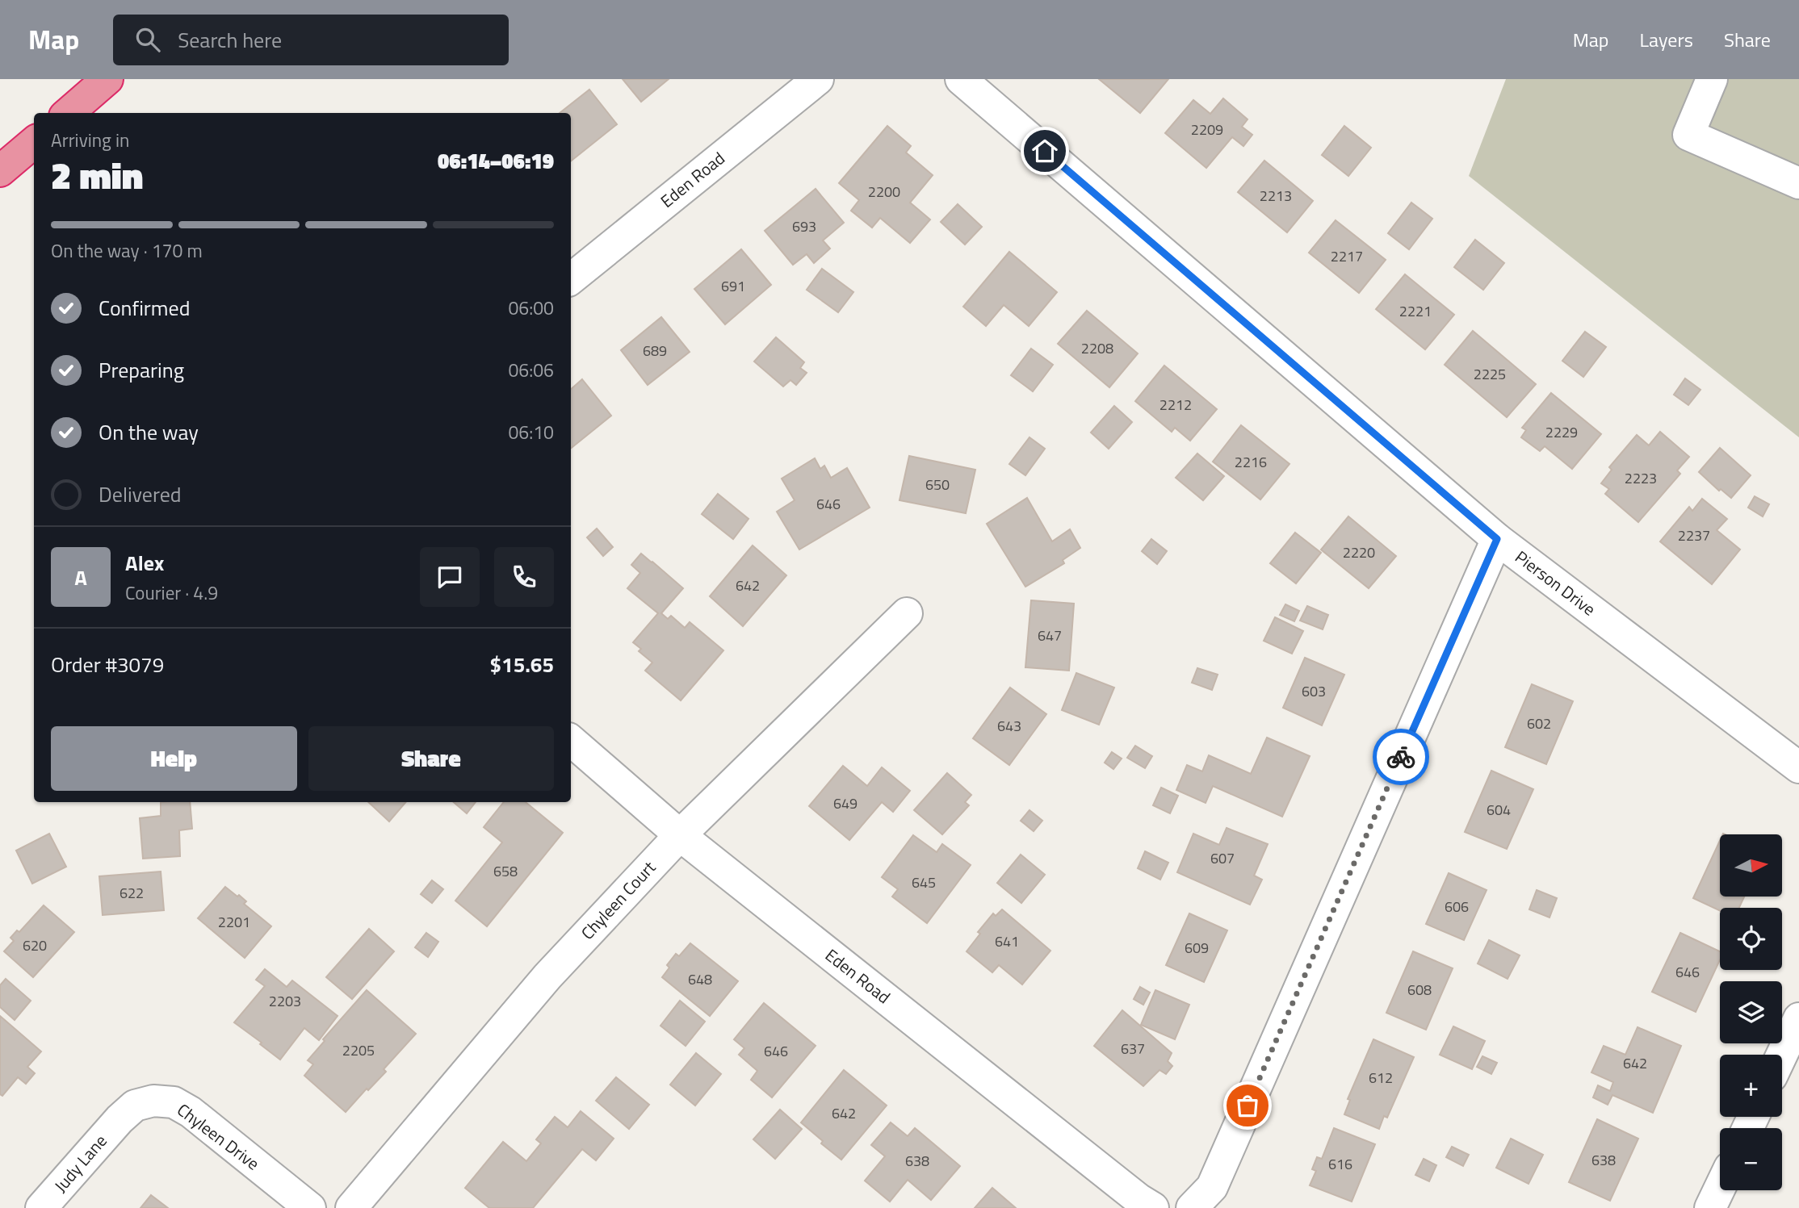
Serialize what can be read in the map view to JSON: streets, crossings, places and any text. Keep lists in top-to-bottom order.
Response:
{
  "streets": {
    "street": [
      "Eden Road",
      "Pierson Drive",
      "Chyleen Court",
      "Chyleen Drive",
      "Judy Lane"
    ]
  },
  "crossings": [
    ["Eden Road", "Chyleen Court"],
    ["Chyleen Drive", "Judy Lane"]
  ],
  "house_numbers": [
    "2209",
    "2200",
    "2213",
    "693",
    "2217",
    "691",
    "2221",
    "2208",
    "689",
    "2225",
    "2212",
    "2229",
    "2216",
    "2223",
    "650",
    "646",
    "2237",
    "2220",
    "642",
    "647",
    "603",
    "602",
    "643",
    "649",
    "604",
    "607",
    "658",
    "645",
    "622",
    "606",
    "2201",
    "641",
    "620",
    "609",
    "646",
    "648",
    "608",
    "2203",
    "637",
    "2205",
    "646",
    "642",
    "612",
    "642",
    "638",
    "638",
    "616"
  ],
  "north": "right",
  "page": {
    "header": "Map",
    "search": "Search here",
    "nav": ["Map", "Layers", "Share"],
    "heading": ["2 min", "Arriving in", "06:14–06:19"],
    "panel": [
      "Alex",
      "Courier · 4.9",
      "Order #3079",
      "$15.65"
    ],
    "bar": "On the way · 170 m",
    "list": [
      ["Confirmed", "06:00"],
      ["Preparing", "06:06"],
      ["On the way", "06:10"],
      "Delivered"
    ],
    "round": "A",
    "buttons": ["Help", "Share"],
    "map_buttons": ["+", "−"]
  }
}
